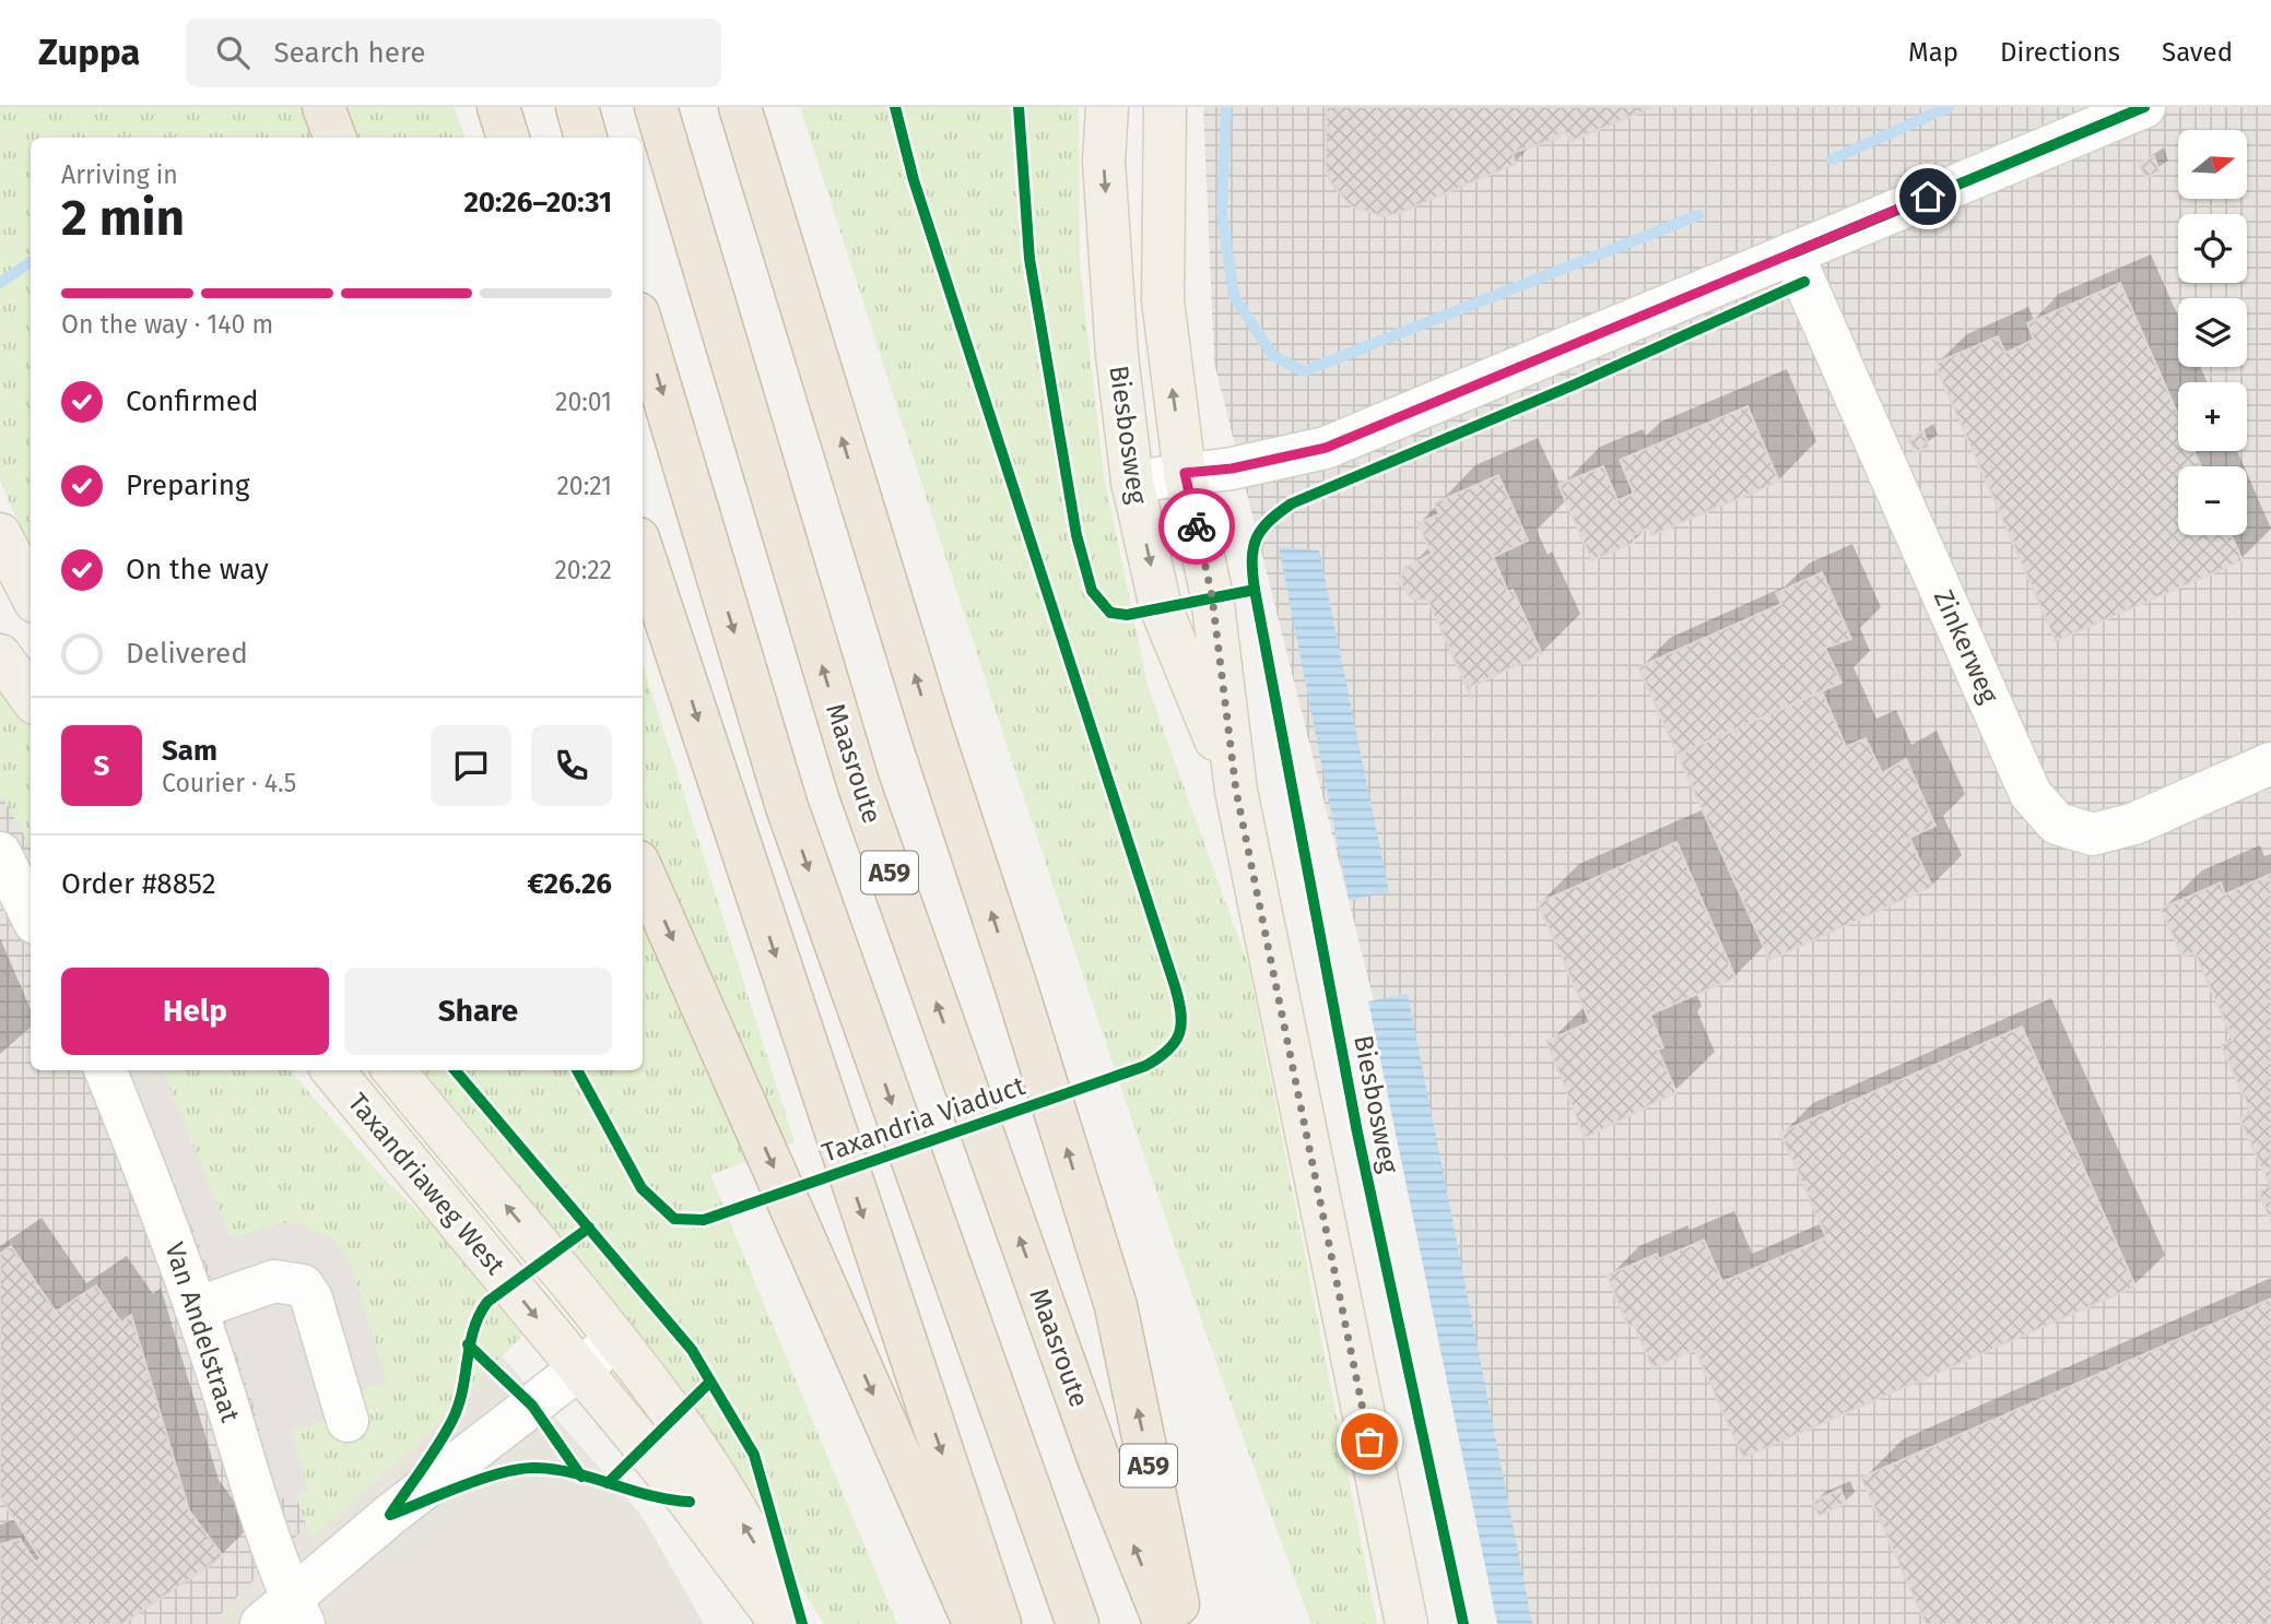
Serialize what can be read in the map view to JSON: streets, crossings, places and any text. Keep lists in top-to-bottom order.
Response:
{
  "streets": {
    "highway": ["Maasroute", "A59"],
    "main road": ["Biesbosweg", "Taxandriaweg West"],
    "street": ["Zinkerweg", "Van Andelstraat"],
    "cycle path": ["Taxandria Viaduct"]
  },
  "north": "right",
  "page": {
    "header": "Zuppa",
    "search": "Search here",
    "nav": ["Map", "Directions", "Saved"],
    "map_buttons": ["+", "−"],
    "heading": ["2 min", "Arriving in", "20:26–20:31"],
    "panel": [
      "Sam",
      "Courier · 4.5",
      "Order #8852",
      "€26.26"
    ],
    "bar": "On the way · 140 m",
    "list": [
      ["Confirmed", "20:01"],
      ["Preparing", "20:21"],
      ["On the way", "20:22"],
      "Delivered"
    ],
    "round": "S",
    "buttons": ["Help", "Share"]
  }
}
